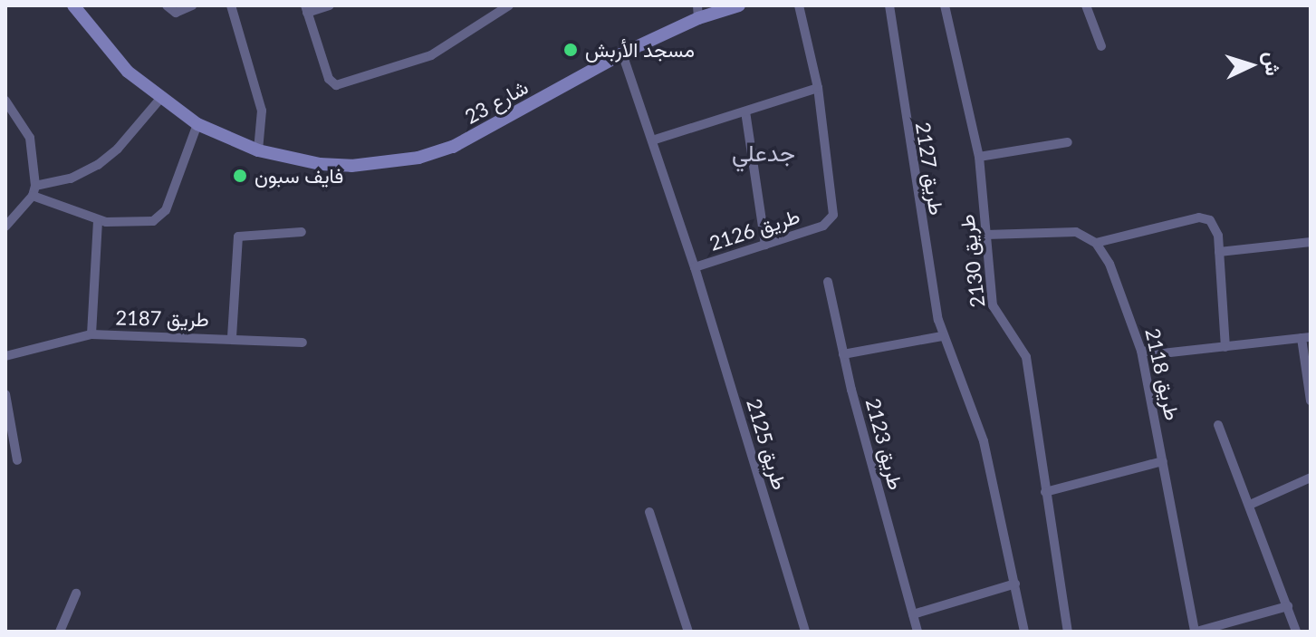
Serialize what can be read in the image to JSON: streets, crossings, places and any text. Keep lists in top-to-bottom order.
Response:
{
  "streets": {
    "street": [
      "شارع 23",
      "طريق 2127",
      "طريق 2126",
      "طريق 2130",
      "طريق 2187",
      "طريق 2118",
      "طريق 2125",
      "طريق 2123"
    ]
  },
  "crossings": [
    ["شارع 23", "طريق 2126"],
    ["طريق 2126", "طريق 2125"]
  ],
  "districts": ["جدعلي"],
  "places": ["مسجد الأربش", "فايف سبون"],
  "north": "right"
}
